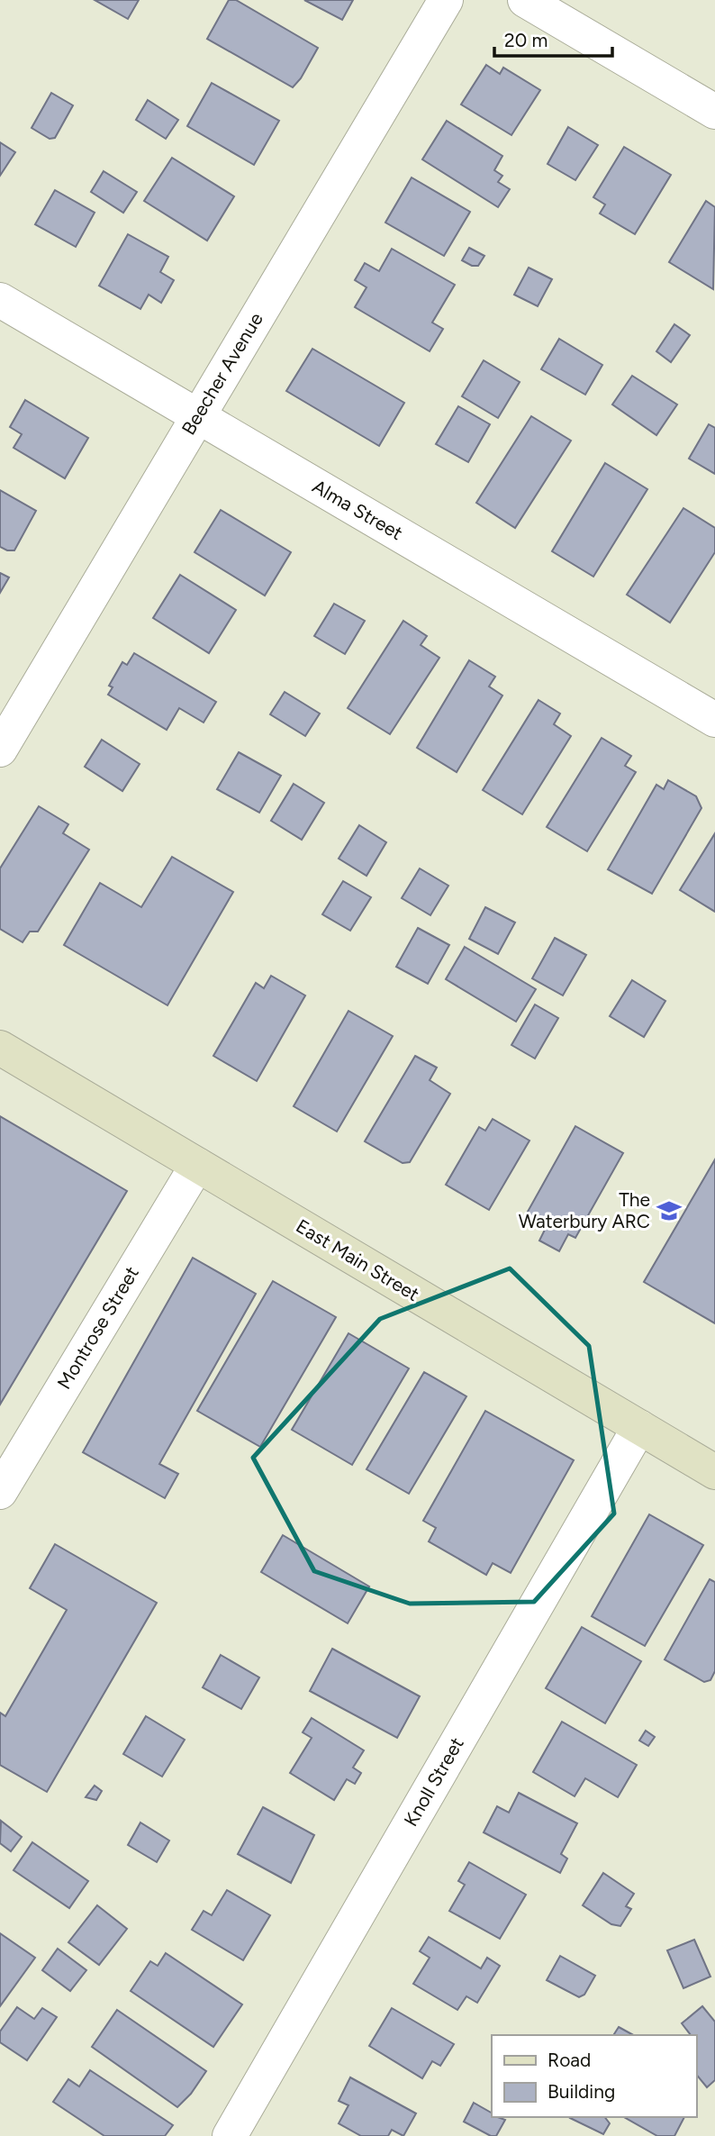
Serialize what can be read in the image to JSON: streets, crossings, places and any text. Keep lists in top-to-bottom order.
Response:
{
  "streets": {
    "main road": ["East Main Street"],
    "street": [
      "Beecher Avenue",
      "Alma Street",
      "Montrose Street",
      "Knoll Street"
    ]
  },
  "crossings": [
    ["Beecher Avenue", "Alma Street"],
    ["East Main Street", "Montrose Street"],
    ["East Main Street", "Knoll Street"]
  ],
  "places": {
    "school or university": ["The Waterbury ARC"]
  },
  "legend": ["Road", "Building"],
  "scale_bar": "20 m"
}
